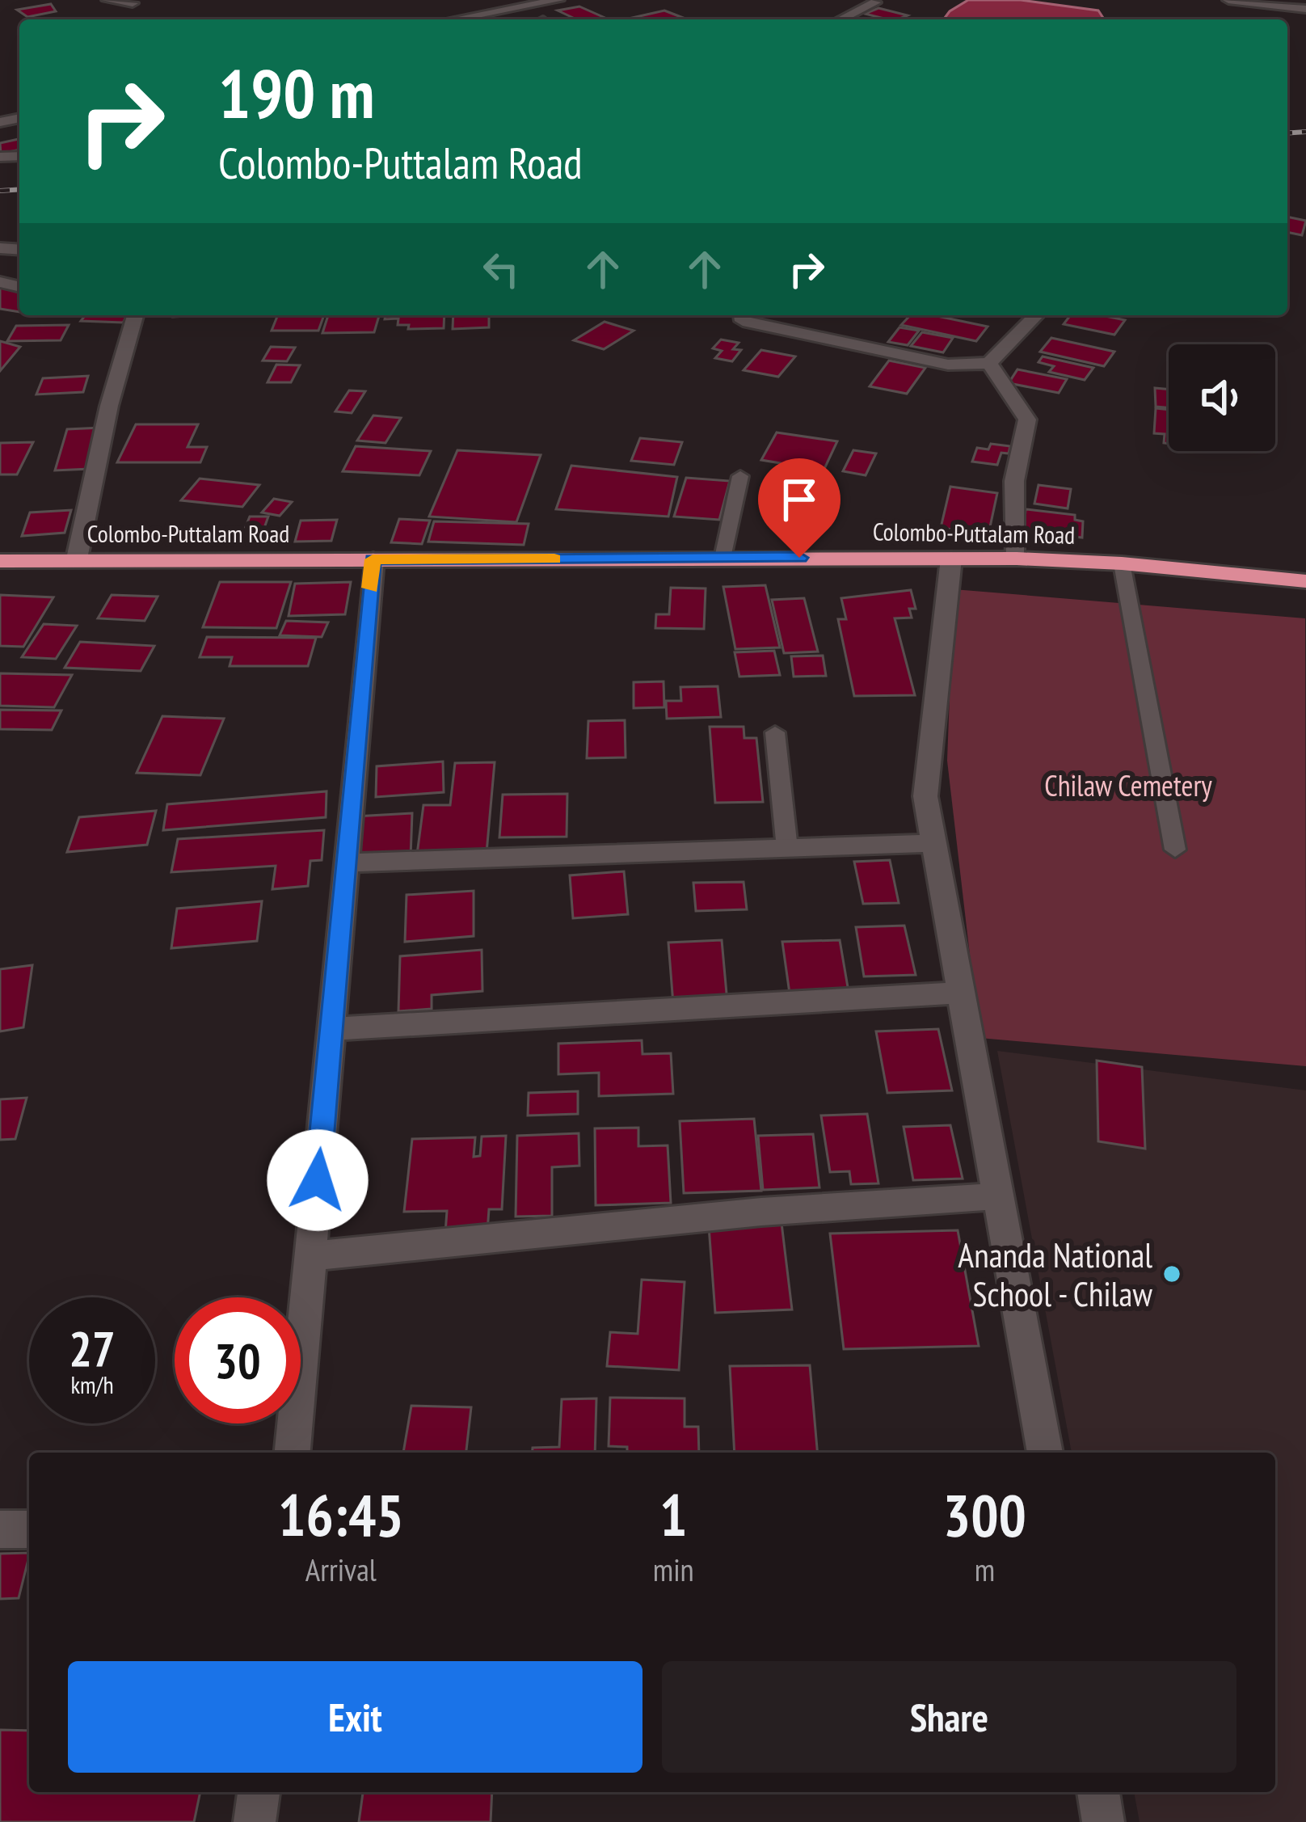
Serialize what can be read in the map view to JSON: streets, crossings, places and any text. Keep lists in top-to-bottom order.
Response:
{
  "streets": {
    "highway": ["Colombo-Puttalam Road"]
  },
  "parks": ["Chilaw Cemetery"],
  "places": ["Ananda National School - Chilaw"],
  "page": {
    "turn": ["190 m", "Colombo-Puttalam Road"],
    "speed": "27 km/h",
    "limit": "30",
    "eta": [
      "16:45",
      "Arrival",
      "1",
      "min",
      "300",
      "m"
    ],
    "buttons": ["Exit", "Share"]
  }
}
